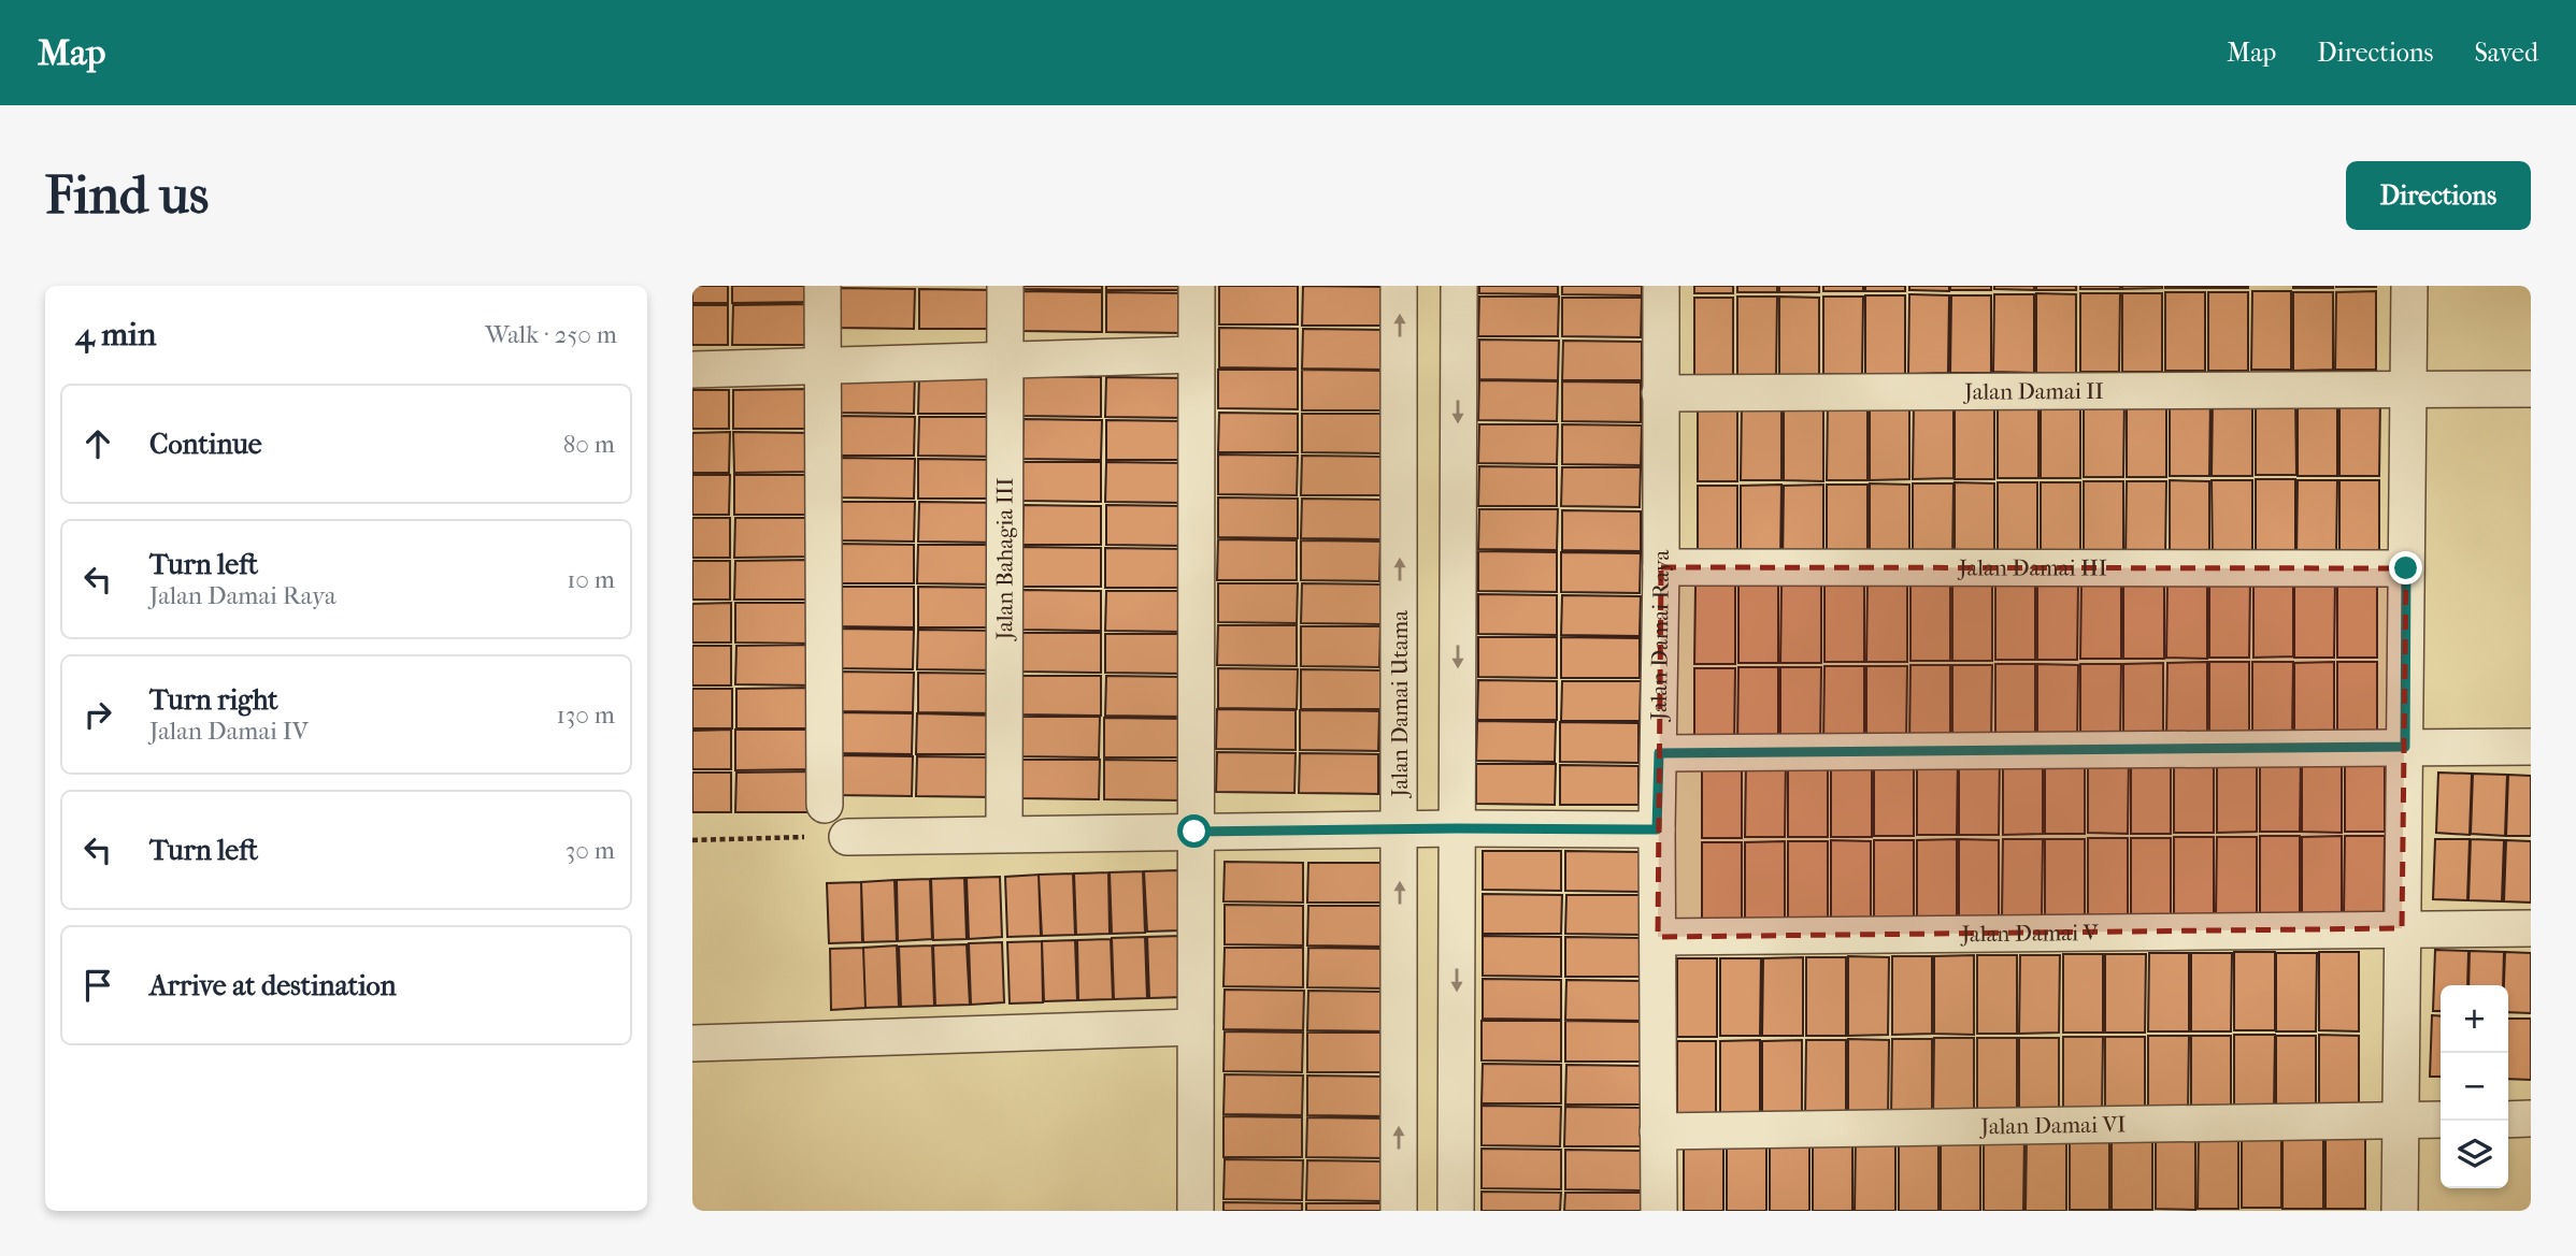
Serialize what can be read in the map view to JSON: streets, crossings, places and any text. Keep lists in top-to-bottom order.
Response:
{
  "streets": {
    "street": [
      "Jalan Damai II",
      "Jalan Bahagia III",
      "Jalan Damai III",
      "Jalan Damai Raya",
      "Jalan Damai Utama",
      "Jalan Damai V",
      "Jalan Damai VI"
    ]
  },
  "crossings": [
    ["Jalan Damai II", "Jalan Damai Raya"],
    ["Jalan Damai III", "Jalan Damai Raya"],
    ["Jalan Damai Raya", "Jalan Damai V"],
    ["Jalan Damai Raya", "Jalan Damai VI"]
  ],
  "page": {
    "header": "Map",
    "nav": ["Map", "Directions", "Saved"],
    "buttons": "Directions",
    "title": "Find us",
    "heading": ["4 min", "Walk · 250 m"],
    "list": [
      ["Continue", "80 m"],
      ["Turn left", "Jalan Damai Raya", "10 m"],
      ["Turn right", "Jalan Damai IV", "130 m"],
      ["Turn left", "30 m"],
      "Arrive at destination"
    ],
    "map_buttons": ["+", "−"]
  }
}
